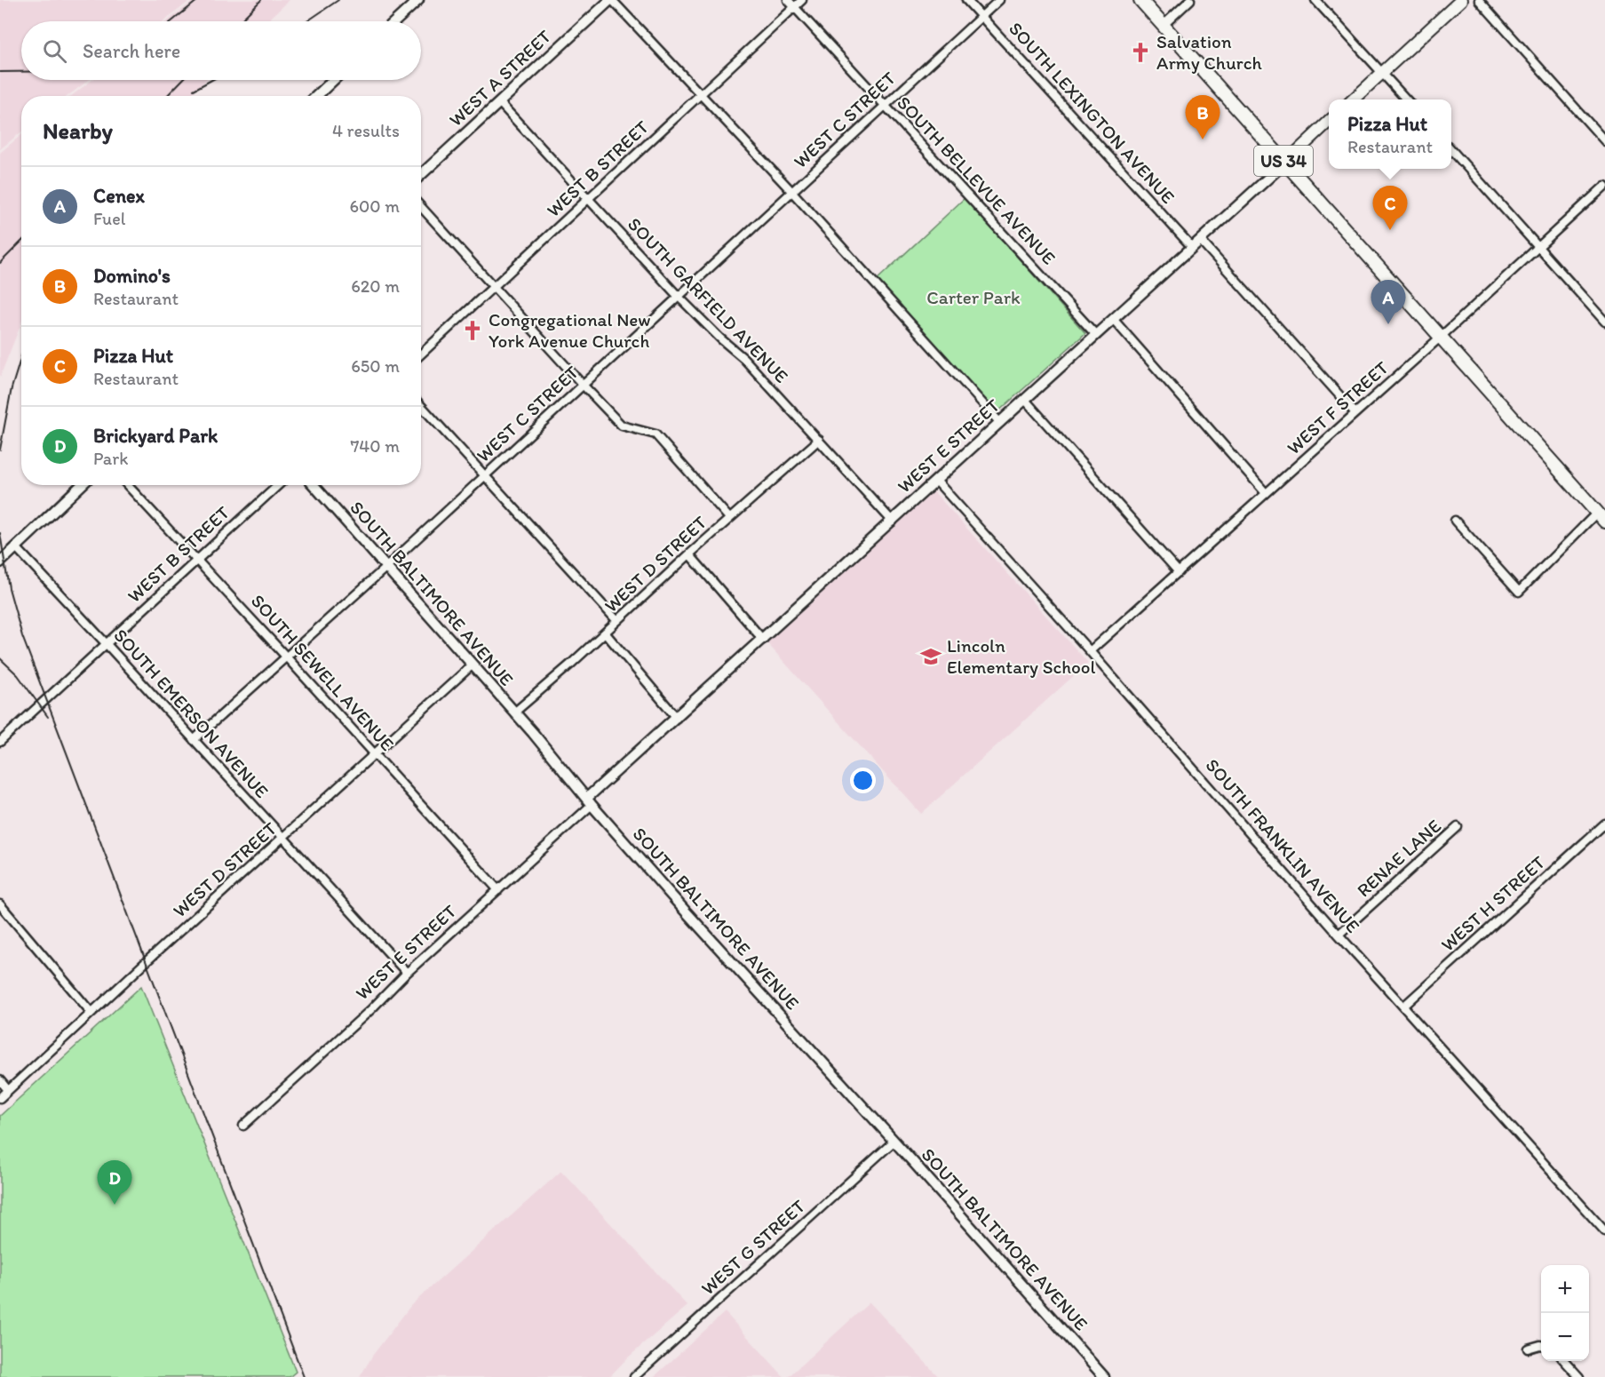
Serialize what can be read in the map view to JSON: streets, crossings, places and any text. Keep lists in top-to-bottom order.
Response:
{
  "streets": {
    "highway": ["US 34"],
    "main road": ["WEST E STREET"],
    "street": [
      "WEST A STREET",
      "SOUTH LEXINGTON AVENUE",
      "WEST C STREET",
      "WEST B STREET",
      "SOUTH BELLEVUE AVENUE",
      "SOUTH GARFIELD AVENUE",
      "WEST F STREET",
      "WEST D STREET",
      "SOUTH BALTIMORE AVENUE",
      "SOUTH SEWELL AVENUE",
      "SOUTH EMERSON AVENUE",
      "SOUTH FRANKLIN AVENUE",
      "RENAE LANE",
      "WEST H STREET",
      "WEST G STREET"
    ]
  },
  "crossings": [
    ["WEST A STREET", "SOUTH GARFIELD AVENUE"],
    ["SOUTH LEXINGTON AVENUE", "WEST C STREET"],
    ["SOUTH LEXINGTON AVENUE", "WEST F STREET"],
    ["SOUTH LEXINGTON AVENUE", "WEST E STREET"],
    ["WEST C STREET", "SOUTH BELLEVUE AVENUE"],
    ["WEST C STREET", "SOUTH GARFIELD AVENUE"],
    ["WEST C STREET", "SOUTH BALTIMORE AVENUE"],
    ["WEST C STREET", "SOUTH SEWELL AVENUE"],
    ["WEST C STREET", "SOUTH EMERSON AVENUE"],
    ["US 34", "WEST F STREET"],
    ["US 34", "WEST E STREET"],
    ["WEST B STREET", "SOUTH BELLEVUE AVENUE"],
    ["WEST B STREET", "SOUTH GARFIELD AVENUE"],
    ["WEST B STREET", "SOUTH SEWELL AVENUE"],
    ["WEST B STREET", "SOUTH EMERSON AVENUE"],
    ["SOUTH BELLEVUE AVENUE", "WEST E STREET"],
    ["SOUTH GARFIELD AVENUE", "WEST E STREET"],
    ["SOUTH GARFIELD AVENUE", "WEST D STREET"],
    ["WEST F STREET", "SOUTH FRANKLIN AVENUE"],
    ["WEST E STREET", "SOUTH BALTIMORE AVENUE"],
    ["WEST E STREET", "SOUTH SEWELL AVENUE"],
    ["WEST E STREET", "SOUTH EMERSON AVENUE"],
    ["WEST E STREET", "SOUTH FRANKLIN AVENUE"],
    ["WEST D STREET", "SOUTH BALTIMORE AVENUE"],
    ["WEST D STREET", "SOUTH SEWELL AVENUE"],
    ["WEST D STREET", "SOUTH EMERSON AVENUE"],
    ["SOUTH BALTIMORE AVENUE", "WEST G STREET"],
    ["SOUTH FRANKLIN AVENUE", "RENAE LANE"],
    ["SOUTH FRANKLIN AVENUE", "WEST H STREET"]
  ],
  "parks": ["Carter Park"],
  "places": {
    "church": ["Salvation Army Church", "Congregational New York Avenue Church"],
    "school or university": ["Lincoln Elementary School"]
  },
  "page": {
    "search": "Search here",
    "pins": [
      "B",
      "C",
      "A",
      "D"
    ],
    "heading": ["Nearby", "4 results"],
    "popup": ["Pizza Hut", "Restaurant"],
    "list": [
      {
        "mark": "A",
        "name": "Cenex",
        "note": "Fuel",
        "value": "600 m"
      },
      {
        "mark": "B",
        "name": "Domino's",
        "note": "Restaurant",
        "value": "620 m"
      },
      {
        "mark": "C",
        "name": "Pizza Hut",
        "note": "Restaurant",
        "value": "650 m"
      },
      {
        "mark": "D",
        "name": "Brickyard Park",
        "note": "Park",
        "value": "740 m"
      }
    ],
    "map_buttons": ["+", "−"]
  }
}
